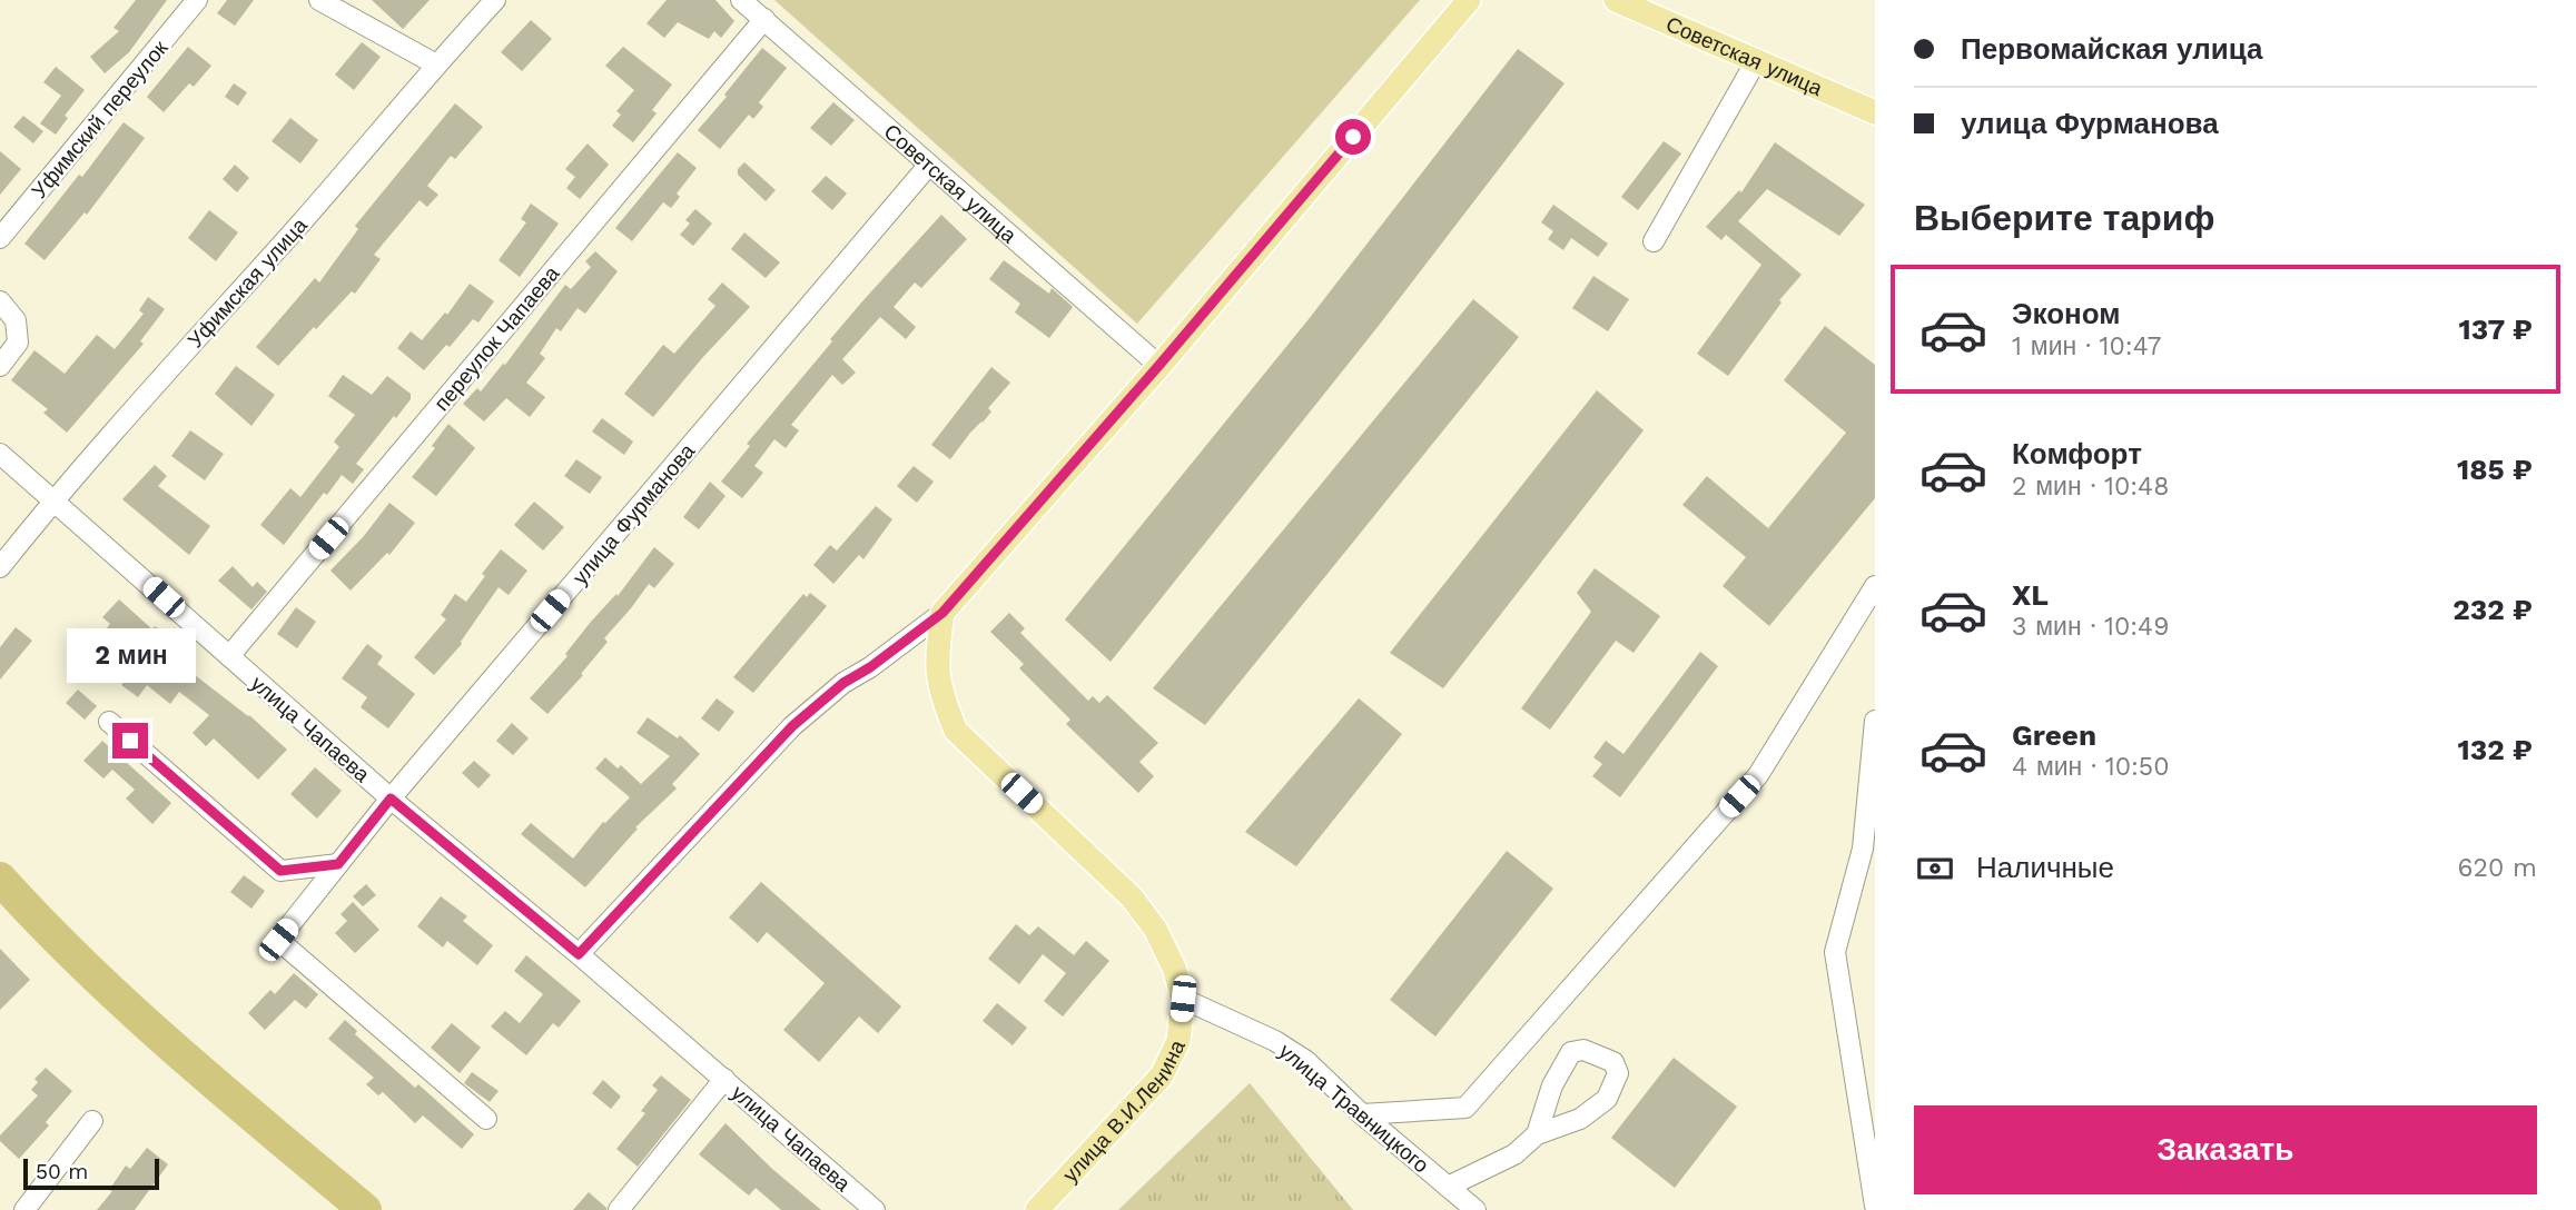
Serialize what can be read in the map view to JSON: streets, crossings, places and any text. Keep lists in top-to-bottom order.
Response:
{
  "streets": {
    "main road": ["Советская улица", "улица В.И.Ленина"],
    "street": [
      "Уфимский переулок",
      "Уфимская улица",
      "переулок Чапаева",
      "улица Фурманова",
      "улица Чапаева",
      "улица Травницкого"
    ]
  },
  "crossings": [
    ["Советская улица", "переулок Чапаева"],
    ["Советская улица", "улица Фурманова"],
    ["Уфимская улица", "улица Чапаева"],
    ["переулок Чапаева", "улица Чапаева"],
    ["улица Фурманова", "улица Чапаева"],
    ["улица Травницкого", "улица В.И.Ленина"]
  ],
  "scale_bar": "50 m",
  "page": {
    "banner": ["Первомайская улица", "улица Фурманова"],
    "heading": "Выберите тариф",
    "list": [
      {
        "name": "Эконом",
        "note": "1 мин · 10:47",
        "value": "137 ₽"
      },
      {
        "name": "Комфорт",
        "note": "2 мин · 10:48",
        "value": "185 ₽"
      },
      {
        "name": "XL",
        "note": "3 мин · 10:49",
        "value": "232 ₽"
      },
      {
        "name": "Green",
        "note": "4 мин · 10:50",
        "value": "132 ₽"
      }
    ],
    "bubble": "2 мин",
    "pay": ["Наличные", "620 m"],
    "buttons": "Заказать",
    "scale": "50 m"
  }
}
